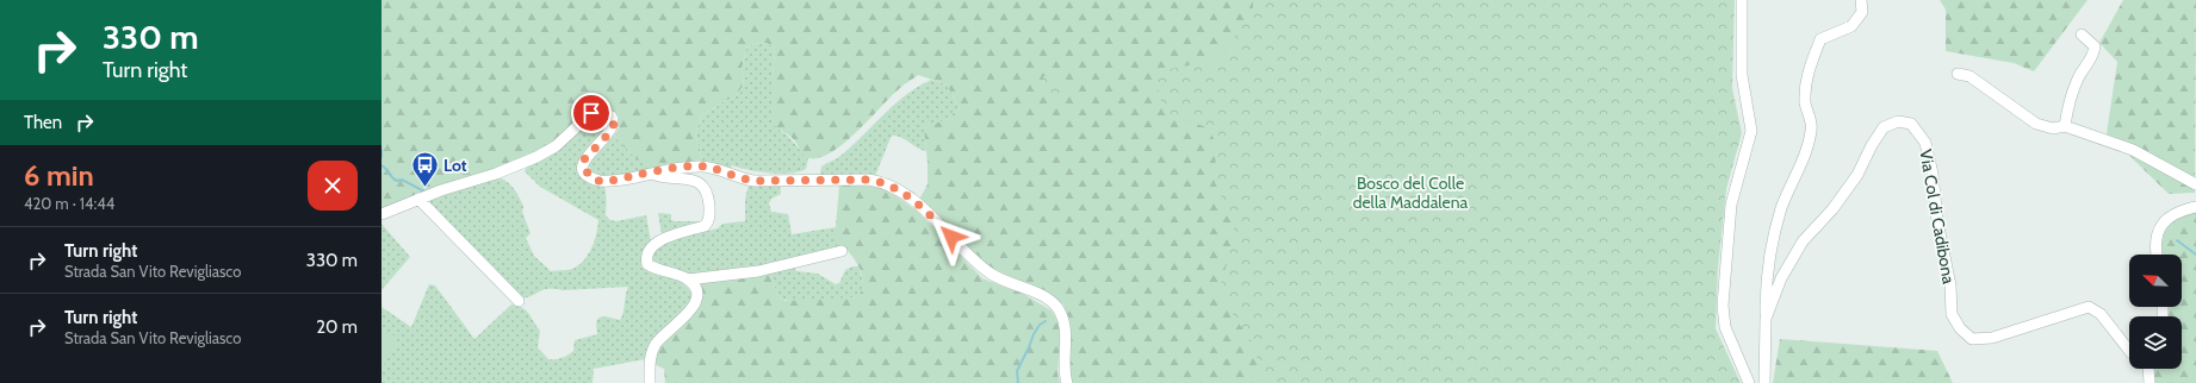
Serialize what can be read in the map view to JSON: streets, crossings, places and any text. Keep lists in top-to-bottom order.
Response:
{
  "streets": {
    "street": ["Via Col di Cadibona"]
  },
  "parks": ["Bosco del Colle della Maddalena"],
  "places": {
    "bus stop": ["Lot"]
  },
  "north": "top left",
  "page": {
    "turn": ["330 m", "Turn right"],
    "then": "Then",
    "heading": ["6 min", "420 m · 14:44"],
    "list": [
      {
        "name": "Turn right",
        "note": "Strada San Vito Revigliasco",
        "value": "330 m"
      },
      {
        "name": "Turn right",
        "note": "Strada San Vito Revigliasco",
        "value": "20 m"
      }
    ]
  }
}
